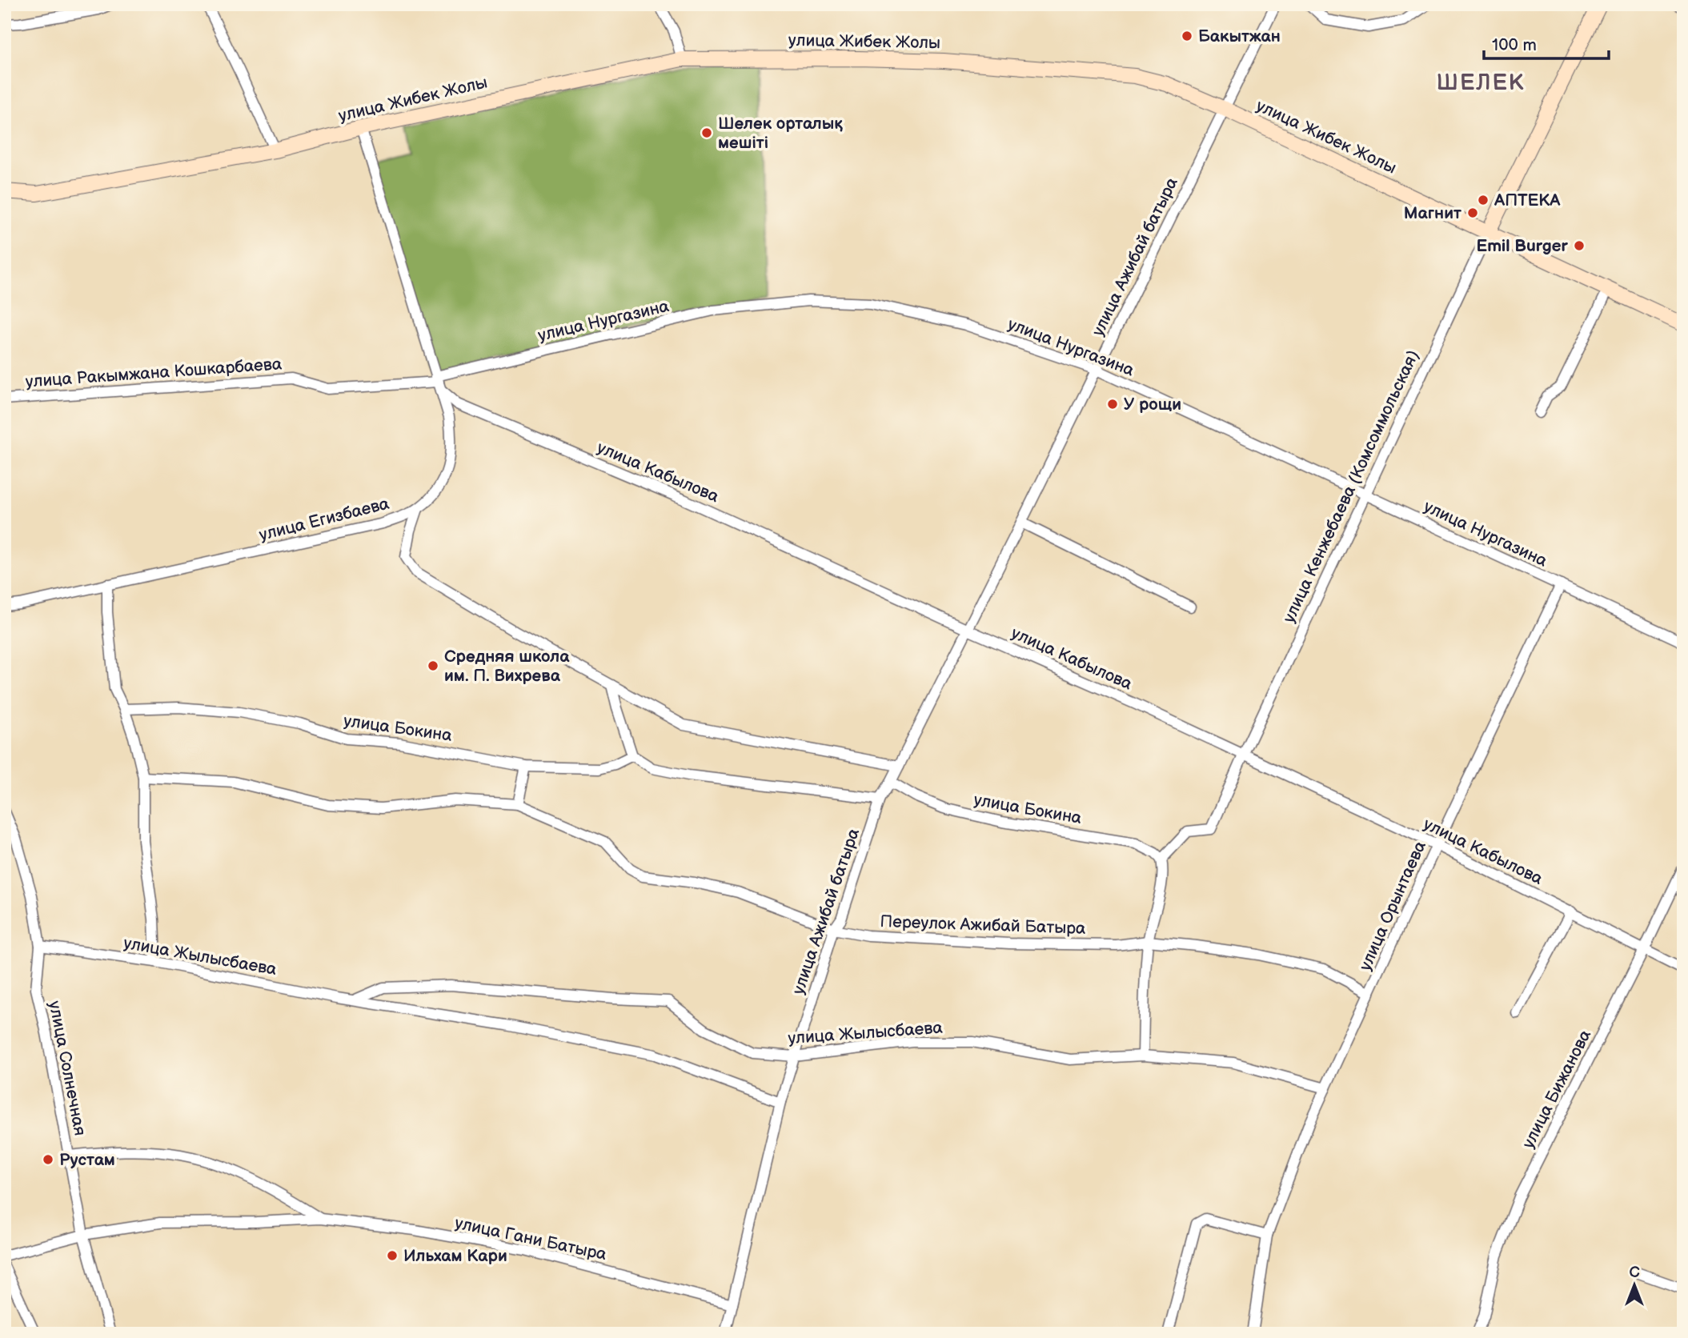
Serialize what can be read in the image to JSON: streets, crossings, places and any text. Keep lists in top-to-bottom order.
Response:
{
  "streets": {
    "main road": ["улица Жибек Жолы"],
    "street": [
      "улица Ажибай батыра",
      "улица Нургазина",
      "улица Ракымжана Кошкарбаева",
      "улица Кабылова",
      "улица Кенжебаева (Комсоммольская)",
      "улица Егизбаева",
      "улица Бокина",
      "улица Орынтаева",
      "Переулок Ажибай Батыра",
      "улица Жылысбаева",
      "улица Солнечная",
      "улица Бижанова",
      "улица Гани Батыра"
    ]
  },
  "crossings": [
    ["улица Жибек Жолы", "улица Ажибай батыра"],
    ["улица Жибек Жолы", "улица Кенжебаева (Комсоммольская)"],
    ["улица Жибек Жолы", "улица Егизбаева"],
    ["улица Ажибай батыра", "улица Нургазина"],
    ["улица Ажибай батыра", "улица Кабылова"],
    ["улица Ажибай батыра", "улица Бокина"],
    ["улица Ажибай батыра", "Переулок Ажибай Батыра"],
    ["улица Ажибай батыра", "улица Жылысбаева"],
    ["улица Ажибай батыра", "улица Гани Батыра"],
    ["улица Нургазина", "улица Ракымжана Кошкарбаева"],
    ["улица Нургазина", "улица Кабылова"],
    ["улица Нургазина", "улица Кенжебаева (Комсоммольская)"],
    ["улица Нургазина", "улица Егизбаева"],
    ["улица Нургазина", "улица Орынтаева"],
    ["улица Ракымжана Кошкарбаева", "улица Кабылова"],
    ["улица Ракымжана Кошкарбаева", "улица Егизбаева"],
    ["улица Кабылова", "улица Кенжебаева (Комсоммольская)"],
    ["улица Кабылова", "улица Егизбаева"],
    ["улица Кабылова", "улица Орынтаева"],
    ["улица Кабылова", "улица Бижанова"],
    ["улица Кенжебаева (Комсоммольская)", "улица Бокина"],
    ["улица Орынтаева", "Переулок Ажибай Батыра"],
    ["улица Орынтаева", "улица Жылысбаева"],
    ["улица Жылысбаева", "улица Солнечная"],
    ["улица Солнечная", "улица Гани Батыра"]
  ],
  "districts": ["ШЕЛЕК"],
  "places": [
    "Бакытжан",
    "Шелек орталық мешіті",
    "АПТЕКА",
    "Магнит",
    "Emil Burger",
    "У рощи",
    "Средняя школа им. П. Вихрева",
    "Рустам",
    "Ильхам Кари"
  ],
  "scale_bar": "100 m",
  "north": "top"
}
